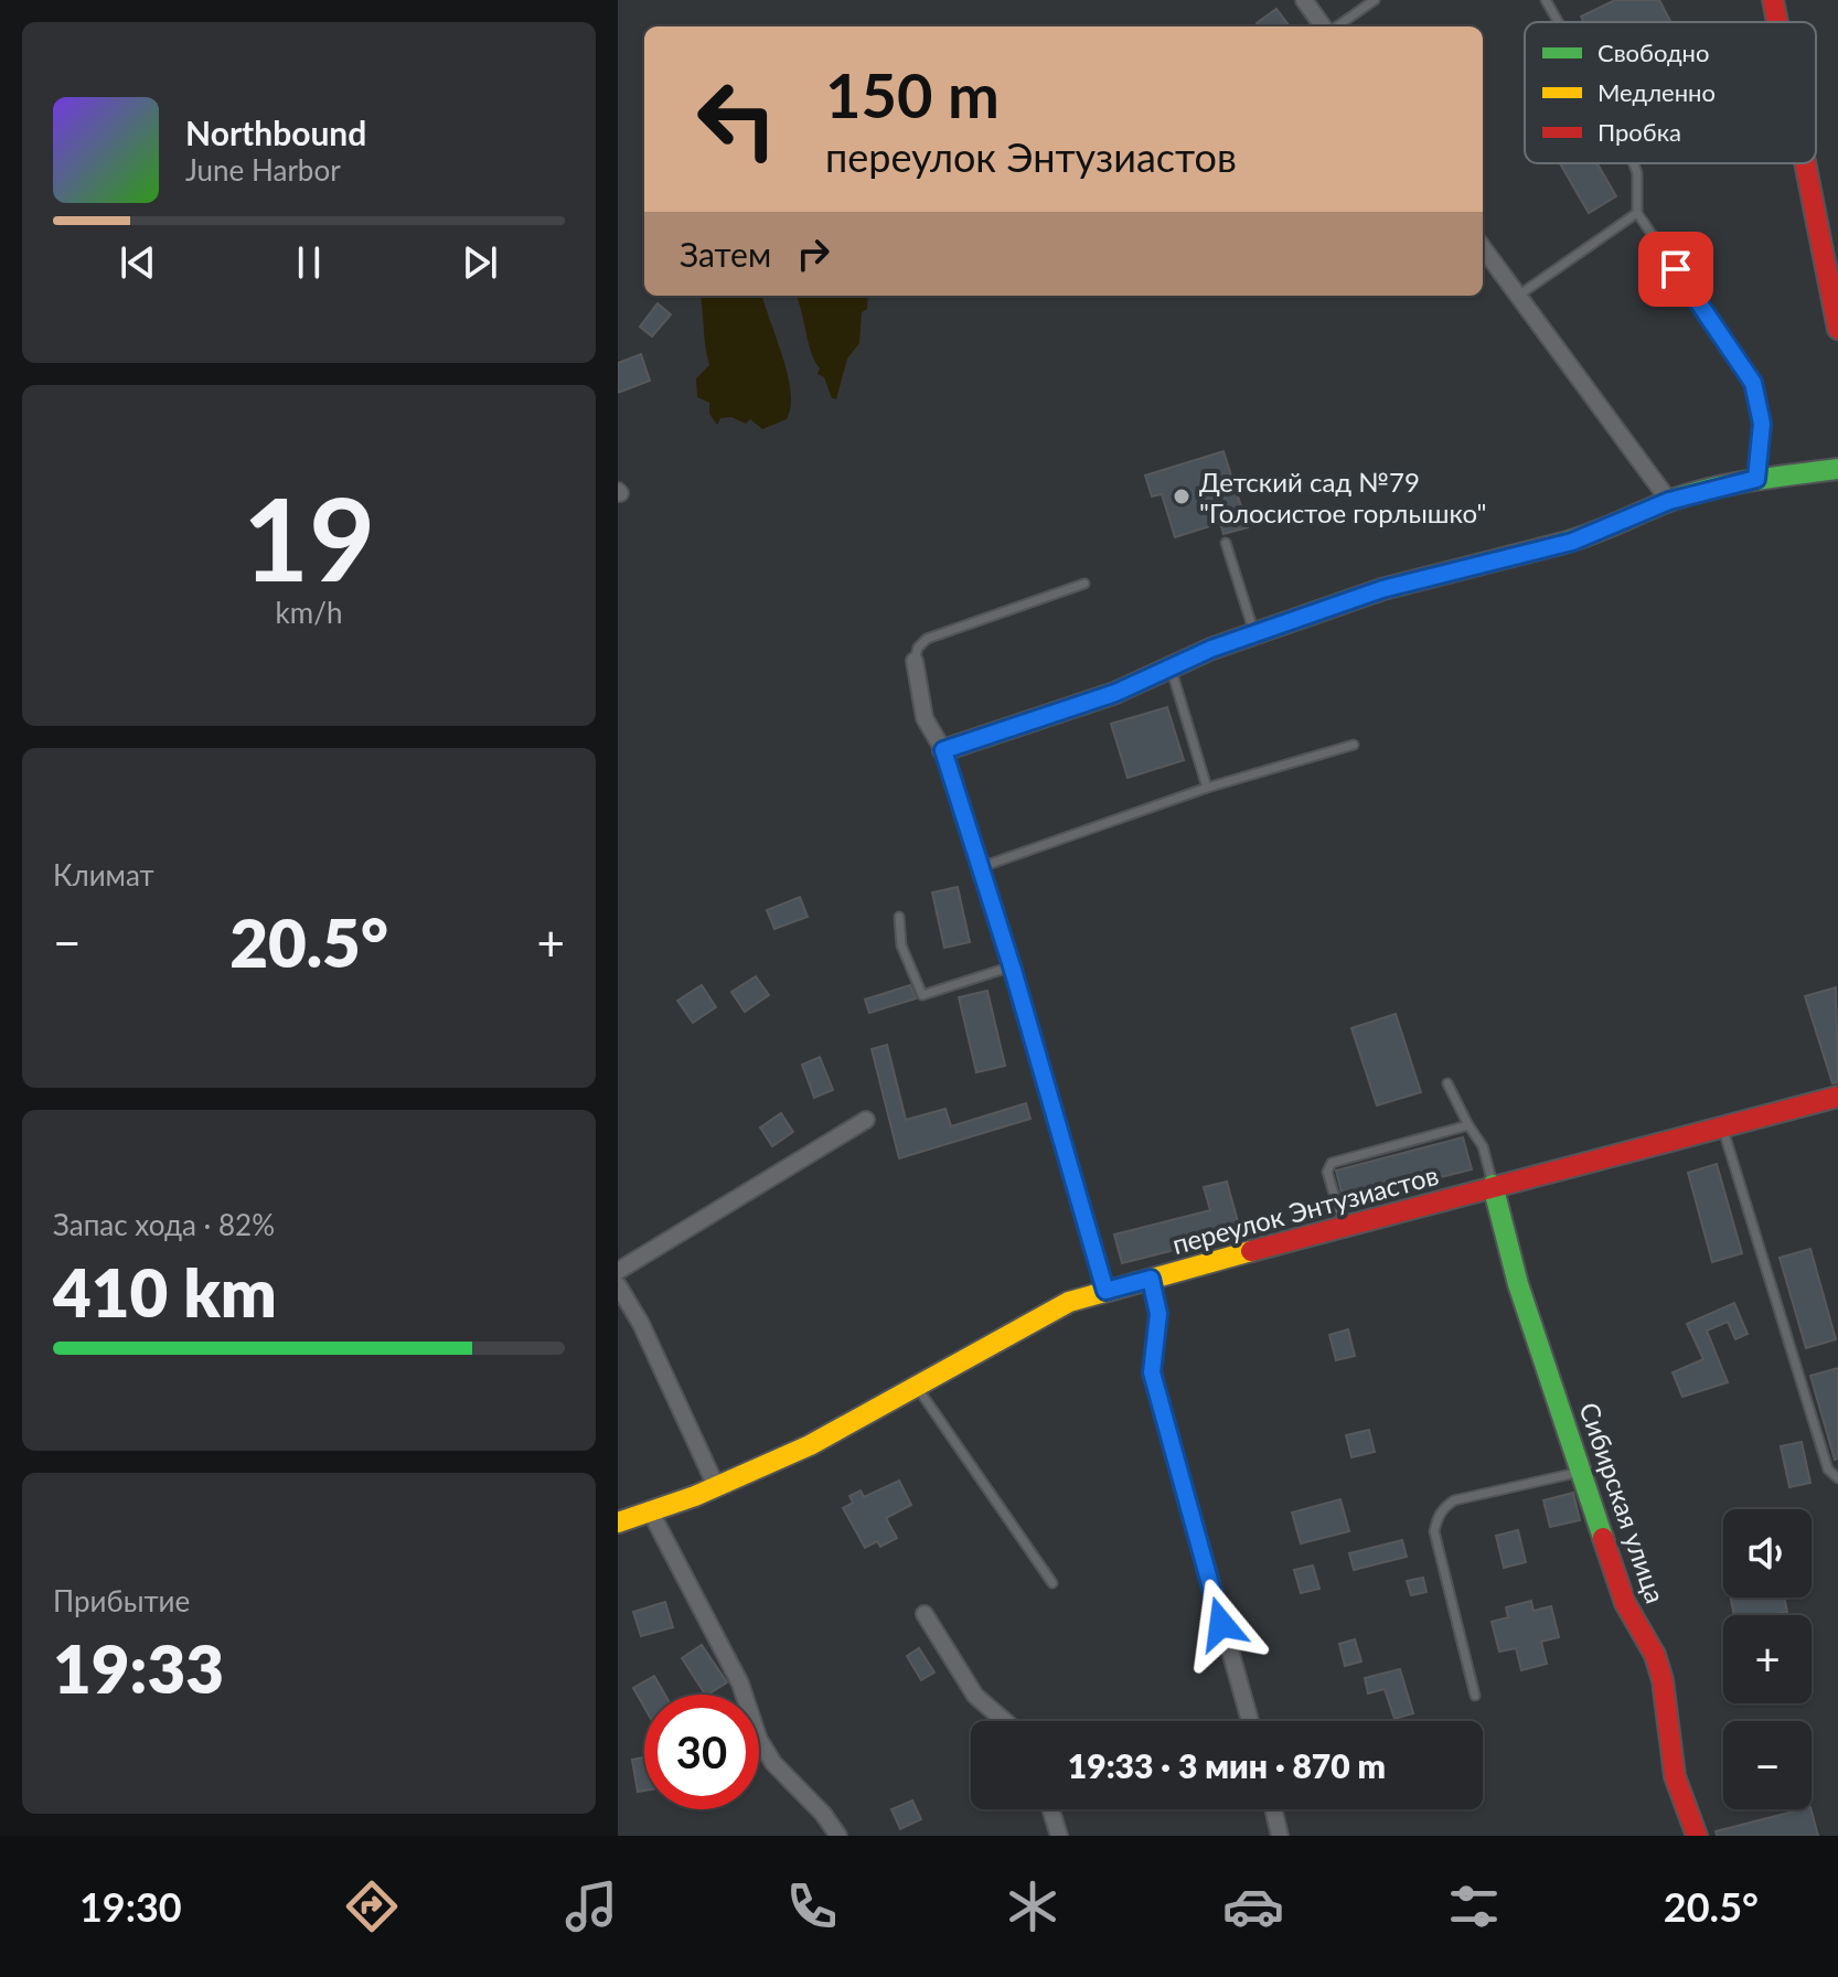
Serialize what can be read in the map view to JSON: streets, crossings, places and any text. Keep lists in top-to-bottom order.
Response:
{
  "streets": {
    "main road": ["переулок Энтузиастов", "Сибирская улица"]
  },
  "crossings": [
    ["переулок Энтузиастов", "Сибирская улица"]
  ],
  "places": ["Детский сад №79 \"Голосистое горлышко\""],
  "legend": ["Свободно", "Медленно", "Пробка"],
  "page": {
    "turn": ["150 m", "переулок Энтузиастов"],
    "song": ["Northbound", "June Harbor"],
    "then": "Затем",
    "tile": [
      ["19", "km/h"],
      "Климат",
      ["Запас хода · 82%", "410 km"],
      ["Прибытие", "19:33"]
    ],
    "heat": ["−", "20.5°", "+"],
    "map_buttons": ["+", "−"],
    "limit": "30",
    "trip": "19:33 · 3 мин · 870 m",
    "tabs": ["19:30", "20.5°"]
  }
}
